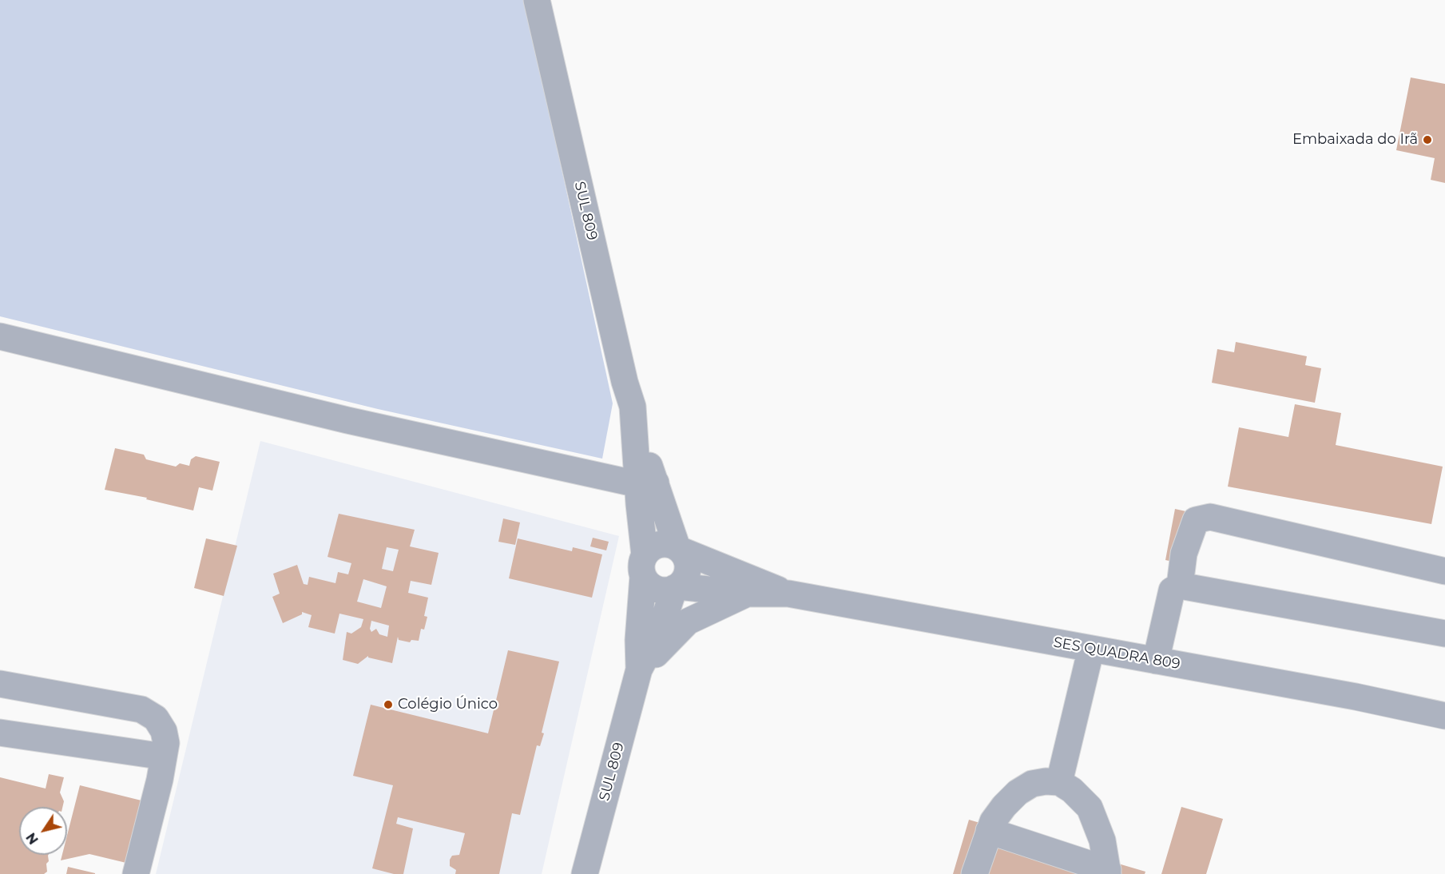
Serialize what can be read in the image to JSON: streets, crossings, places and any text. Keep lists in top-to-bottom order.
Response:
{
  "streets": {
    "street": ["SUL 809", "SES QUADRA 809"]
  },
  "crossings": [
    ["SUL 809", "SES QUADRA 809"]
  ],
  "places": ["Embaixada do Irã", "Colégio Único"],
  "north": "bottom left"
}
